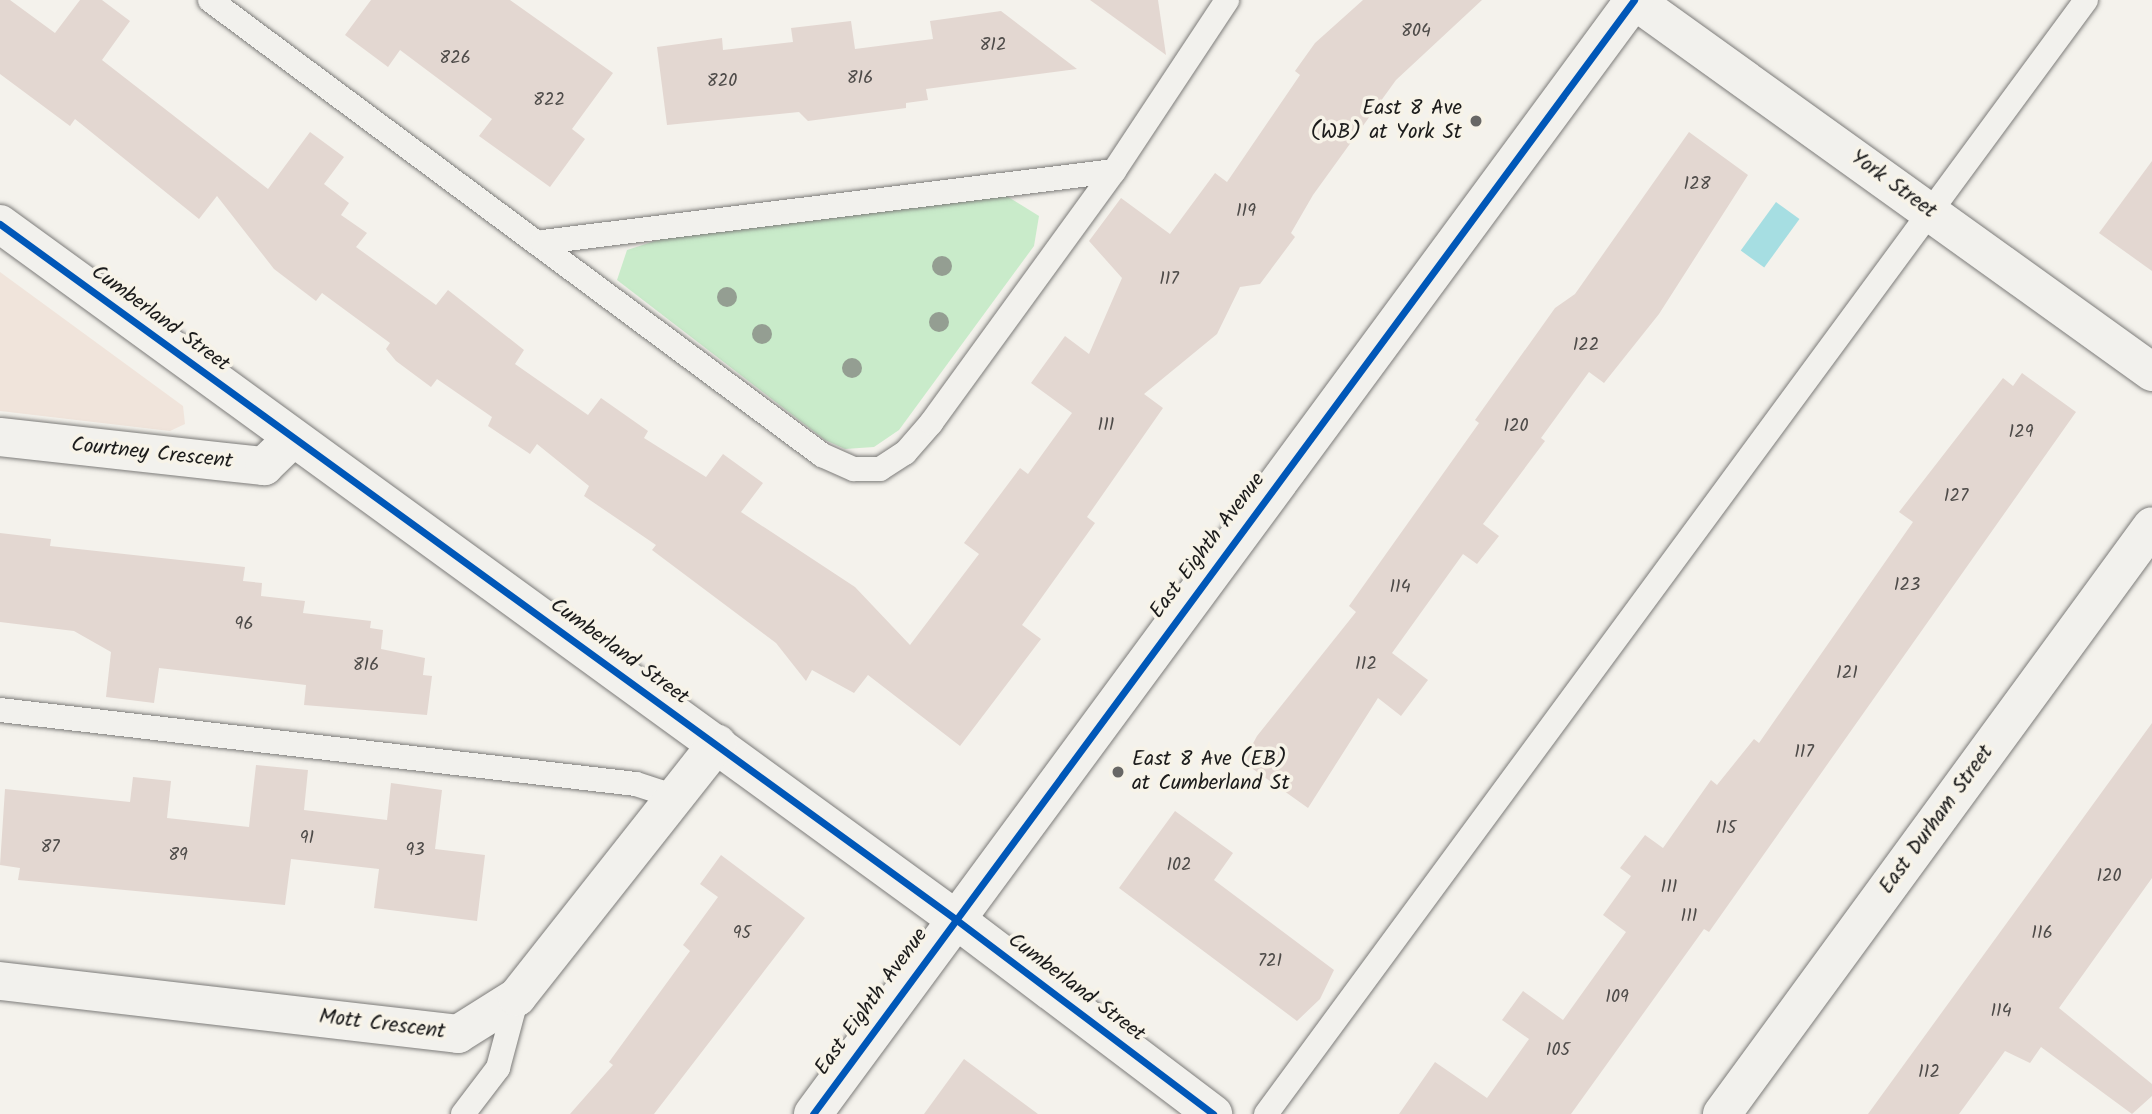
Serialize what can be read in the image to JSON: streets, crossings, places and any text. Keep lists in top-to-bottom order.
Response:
{
  "streets": {
    "street": [
      "York Street",
      "Cumberland Street",
      "Courtney Crescent",
      "East Eighth Avenue",
      "East Durham Street",
      "Mott Crescent"
    ]
  },
  "crossings": [
    ["York Street", "East Eighth Avenue"],
    ["Cumberland Street", "Courtney Crescent"],
    ["Cumberland Street", "East Eighth Avenue"],
    ["Cumberland Street", "Mott Crescent"]
  ],
  "places": ["East 8 Ave (WB) at York St", "East 8 Ave (EB) at Cumberland St"],
  "house_numbers": [
    "804",
    "812",
    "826",
    "816",
    "820",
    "822",
    "128",
    "119",
    "117",
    "122",
    "111",
    "120",
    "129",
    "127",
    "123",
    "114",
    "96",
    "112",
    "816",
    "121",
    "117",
    "115",
    "91",
    "87",
    "93",
    "89",
    "102",
    "120",
    "111",
    "111",
    "95",
    "116",
    "721",
    "109",
    "114",
    "105",
    "112"
  ]
}
